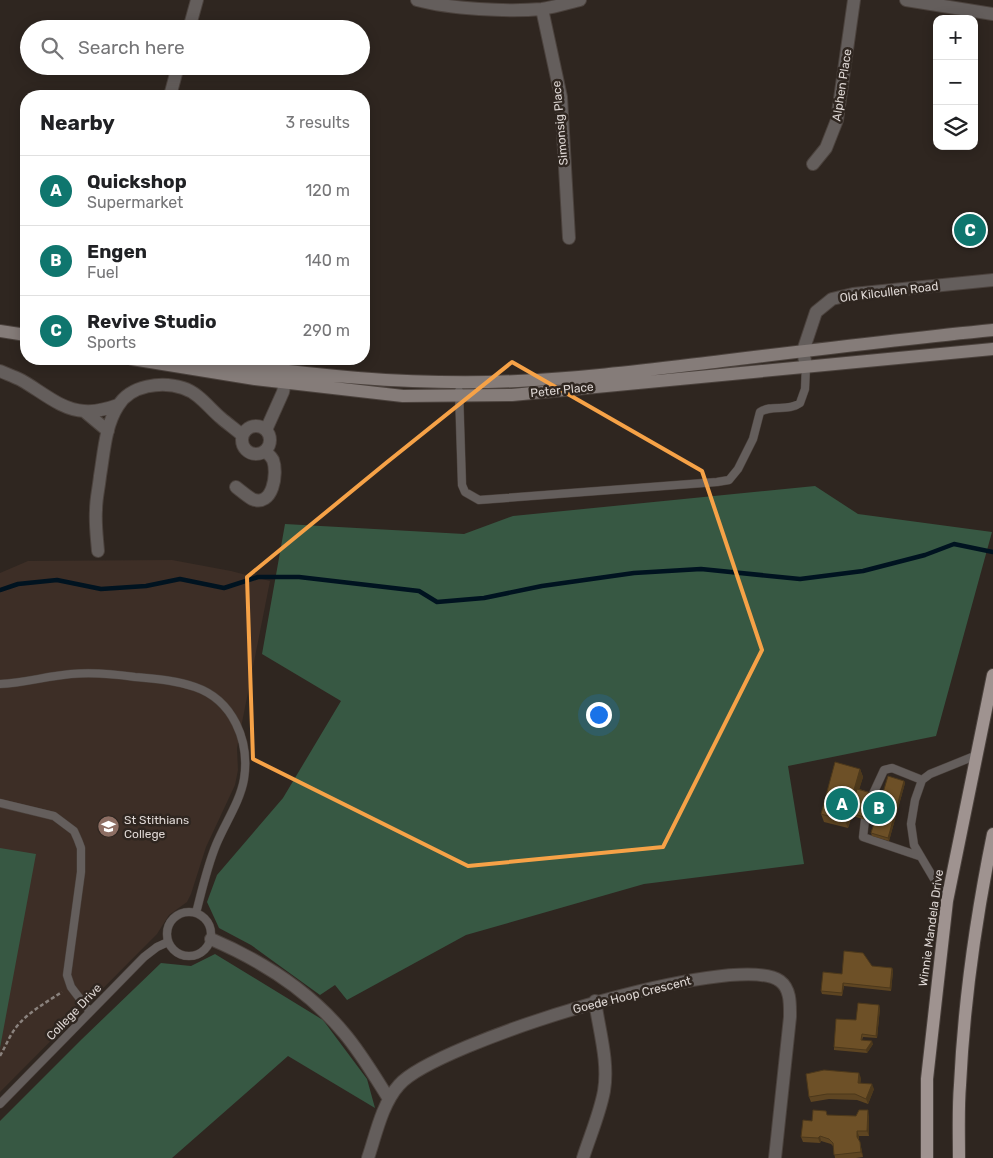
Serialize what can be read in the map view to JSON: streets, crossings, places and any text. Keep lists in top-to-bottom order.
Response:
{
  "streets": {
    "main road": ["Peter Place", "Winnie Mandela Drive"],
    "street": [
      "Alphen Place",
      "Simonsig Place",
      "Old Kilcullen Road",
      "Goede Hoop Crescent"
    ],
    "lane": ["College Drive"]
  },
  "crossings": [
    ["Old Kilcullen Road", "Peter Place"]
  ],
  "places": {
    "school or university": ["St Stithians College"]
  },
  "page": {
    "map_buttons": ["+", "−"],
    "search": "Search here",
    "heading": ["Nearby", "3 results"],
    "list": [
      {
        "mark": "A",
        "name": "Quickshop",
        "note": "Supermarket",
        "value": "120 m"
      },
      {
        "mark": "B",
        "name": "Engen",
        "note": "Fuel",
        "value": "140 m"
      },
      {
        "mark": "C",
        "name": "Revive Studio",
        "note": "Sports",
        "value": "290 m"
      }
    ],
    "pins": ["C", "A", "B"]
  }
}
